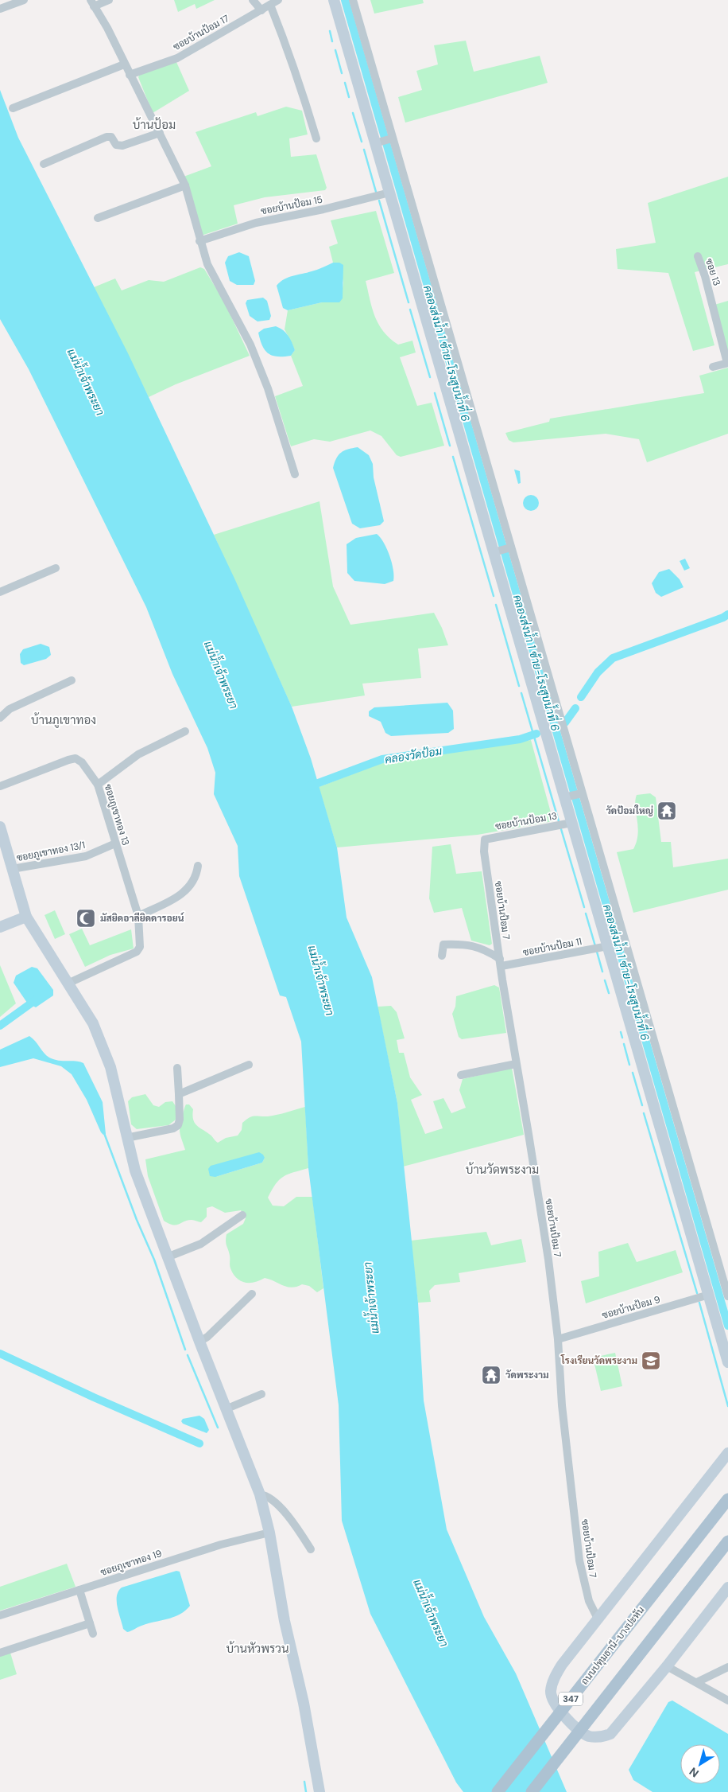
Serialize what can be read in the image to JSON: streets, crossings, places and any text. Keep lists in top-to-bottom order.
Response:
{
  "streets": {
    "main road": ["ถนนปทุมธานี-บางปะหัน", "347"],
    "street": [
      "ซอยบ้านป้อม 17",
      "ซอยบ้านป้อม 15",
      "ซอย 13",
      "ซอยภูเขาทอง 13",
      "ซอยบ้านป้อม 13",
      "ซอยภูเขาทอง 13/1",
      "ซอยบ้านป้อม 7",
      "ซอยบ้านป้อม 11",
      "ซอยบ้านป้อม 9",
      "ซอยภูเขาทอง 19"
    ]
  },
  "crossings": [
    ["ซอยภูเขาทอง 13", "ซอยภูเขาทอง 13/1"],
    ["ซอยบ้านป้อม 13", "ซอยบ้านป้อม 7"],
    ["ซอยบ้านป้อม 7", "ซอยบ้านป้อม 11"],
    ["ซอยบ้านป้อม 7", "ซอยบ้านป้อม 9"]
  ],
  "districts": [
    "บ้านป้อม",
    "บ้านภูเขาทอง",
    "บ้านวัดพระงาม",
    "บ้านหัวพรวน"
  ],
  "water": ["คลองส่งน้ำ 1 ซ้าย-โรงสูบน้ำที่ 6", "แม่น้ำเจ้าพระยา", "คลองวัดป้อม"],
  "places": {
    "temple": ["วัดป้อมใหญ่", "วัดพระงาม"],
    "mosque": ["มัสยิดอาลียิดดารอยน์"],
    "school or university": ["โรงเรียนวัดพระงาม"]
  },
  "north": "bottom left"
}
